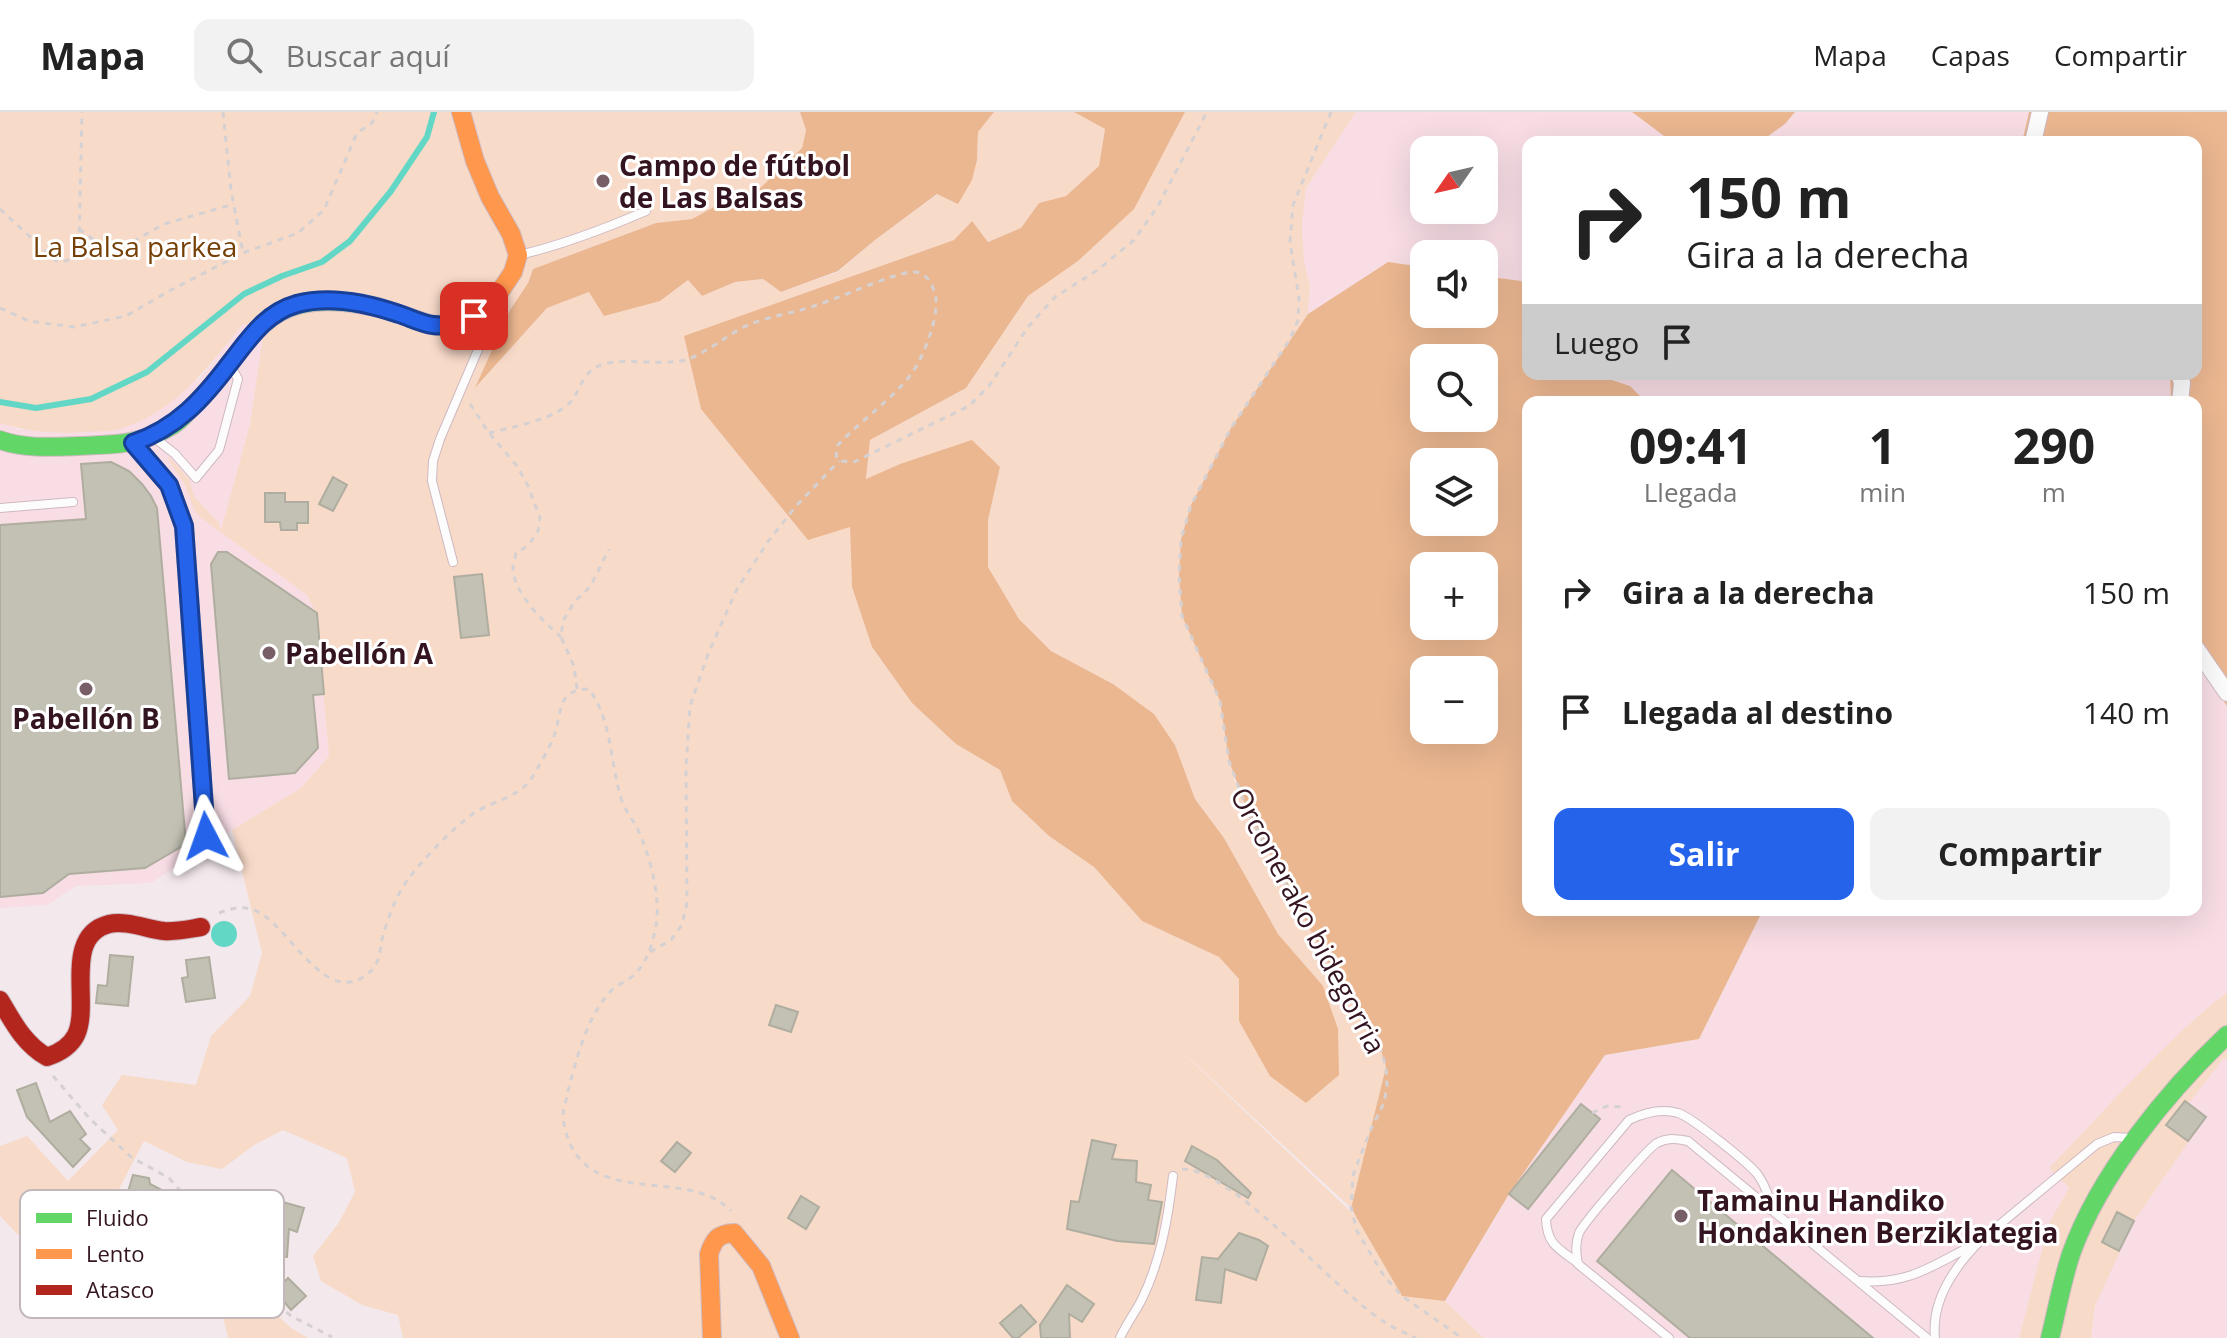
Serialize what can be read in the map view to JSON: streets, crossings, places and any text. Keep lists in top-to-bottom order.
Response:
{
  "streets": {
    "path": ["Orconerako bidegorria"]
  },
  "parks": ["La Balsa parkea"],
  "places": [
    "Campo de fútbol de Las Balsas",
    "Pabellón A",
    "Pabellón B",
    "Tamainu Handiko Hondakinen Berziklategia"
  ],
  "legend": ["Fluido", "Lento", "Atasco"],
  "north": "bottom left",
  "page": {
    "header": "Mapa",
    "search": "Buscar aquí",
    "nav": ["Mapa", "Capas", "Compartir"],
    "map_buttons": ["+", "−"],
    "turn": ["150 m", "Gira a la derecha"],
    "then": "Luego",
    "eta": [
      "09:41",
      "Llegada",
      "1",
      "min",
      "290",
      "m"
    ],
    "list": [
      {
        "name": "Gira a la derecha",
        "value": "150 m"
      },
      {
        "name": "Llegada al destino",
        "value": "140 m"
      }
    ],
    "buttons": ["Salir", "Compartir"]
  }
}
